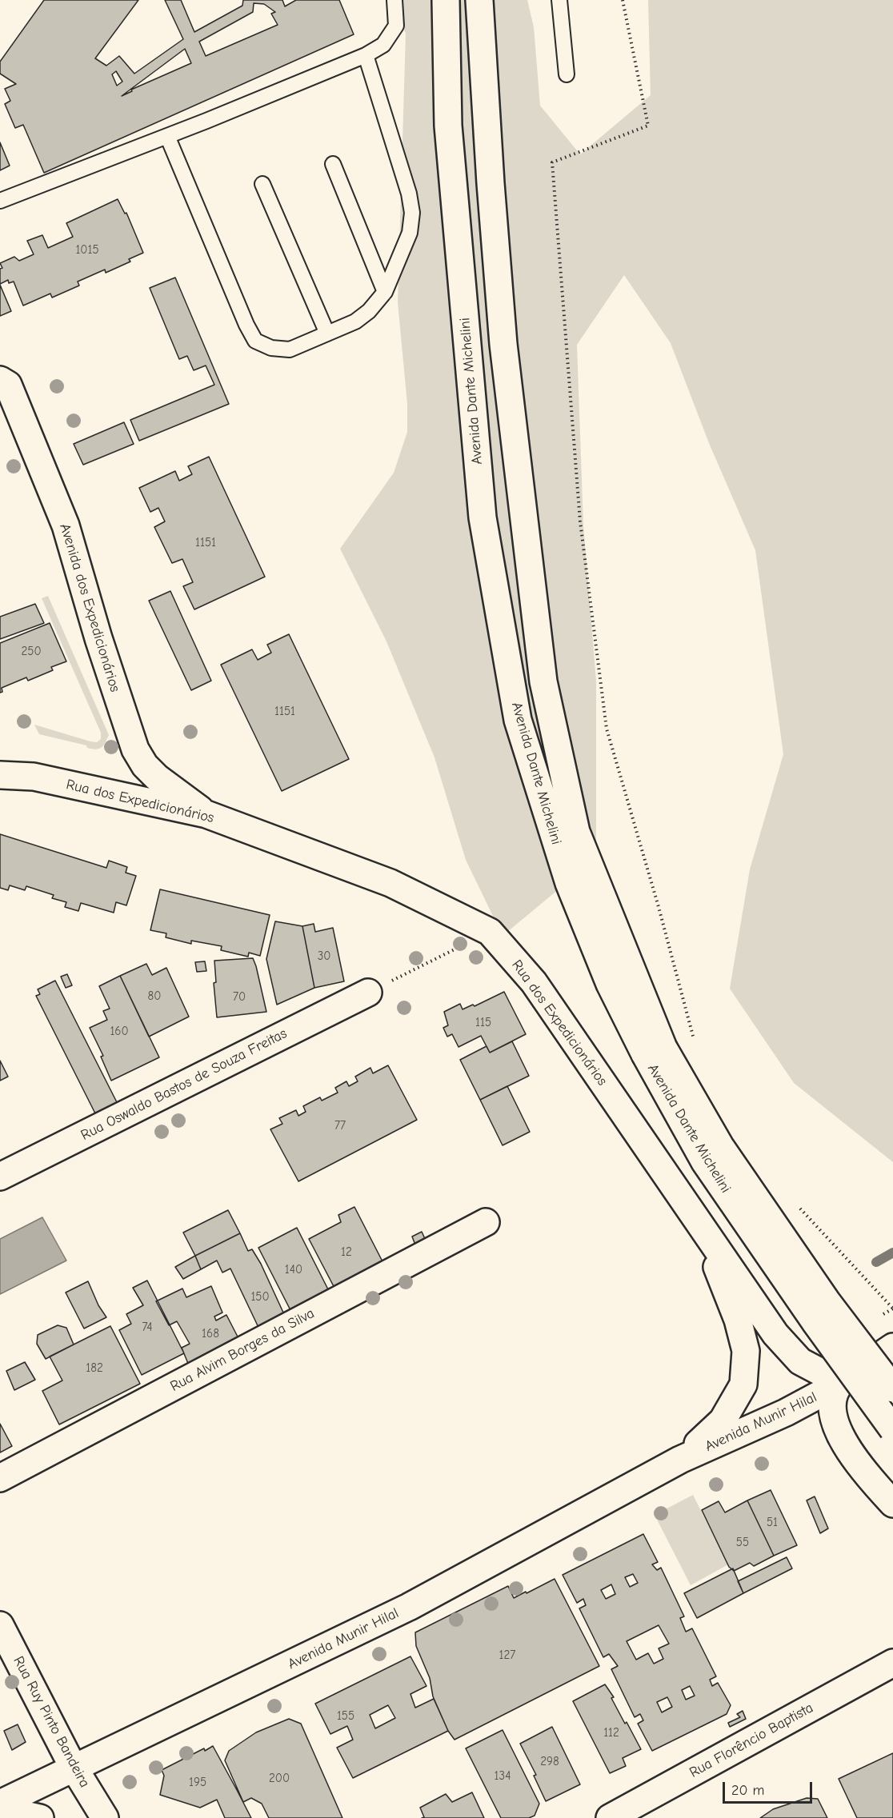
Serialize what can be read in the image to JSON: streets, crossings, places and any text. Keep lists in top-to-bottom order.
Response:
{
  "streets": {
    "street": [
      "Avenida Dante Michelini",
      "Avenida dos Expedicionários",
      "Rua dos Expedicionários",
      "Rua Oswaldo Bastos de Souza Freitas",
      "Rua Alvim Borges da Silva",
      "Avenida Munir Hilal",
      "Rua Ruy Pinto Bandeira",
      "Rua Florêncio Baptista"
    ]
  },
  "crossings": [
    ["Avenida dos Expedicionários", "Rua dos Expedicionários"],
    ["Rua dos Expedicionários", "Avenida Munir Hilal"],
    ["Avenida Munir Hilal", "Rua Ruy Pinto Bandeira"]
  ],
  "house_numbers": [
    "1015",
    "1151",
    "250",
    "1151",
    "30",
    "80",
    "70",
    "115",
    "160",
    "77",
    "12",
    "140",
    "150",
    "74",
    "168",
    "182",
    "51",
    "55",
    "127",
    "155",
    "112",
    "298",
    "134",
    "200",
    "195"
  ],
  "scale_bar": "20 m"
}
